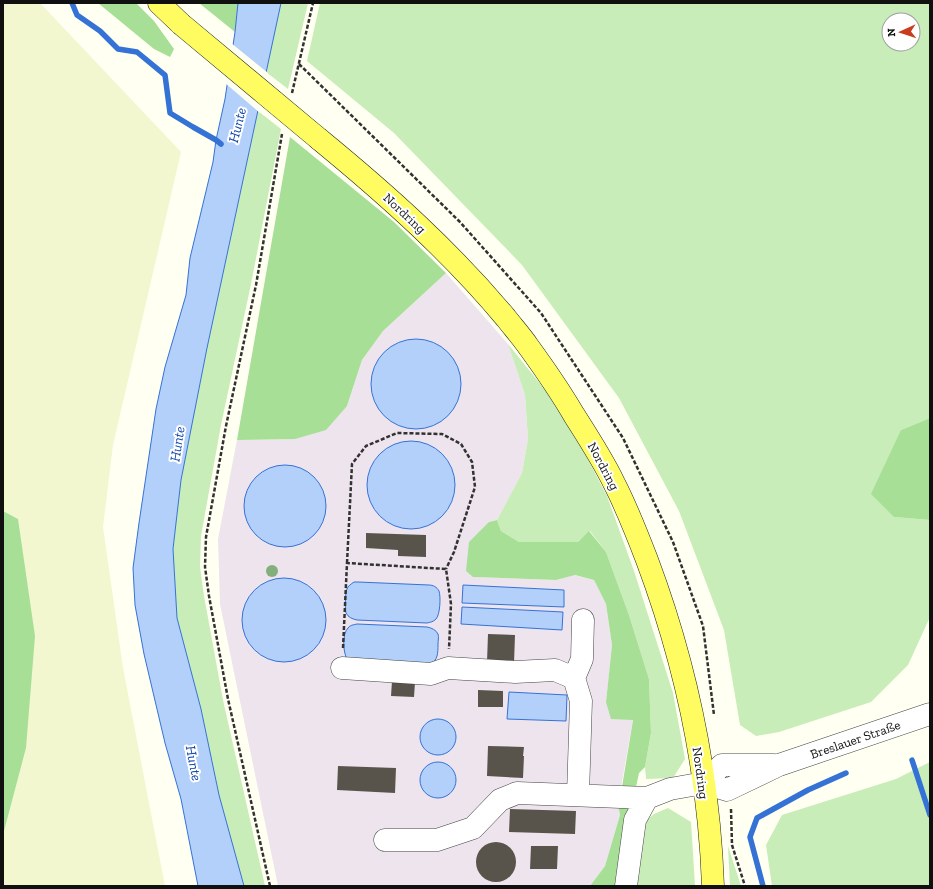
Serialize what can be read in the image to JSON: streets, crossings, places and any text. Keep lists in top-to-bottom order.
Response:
{
  "streets": {
    "main road": ["Nordring"],
    "street": ["Breslauer Straße"]
  },
  "crossings": [
    ["Nordring", "Breslauer Straße"]
  ],
  "water": ["Hunte"],
  "north": "left"
}
